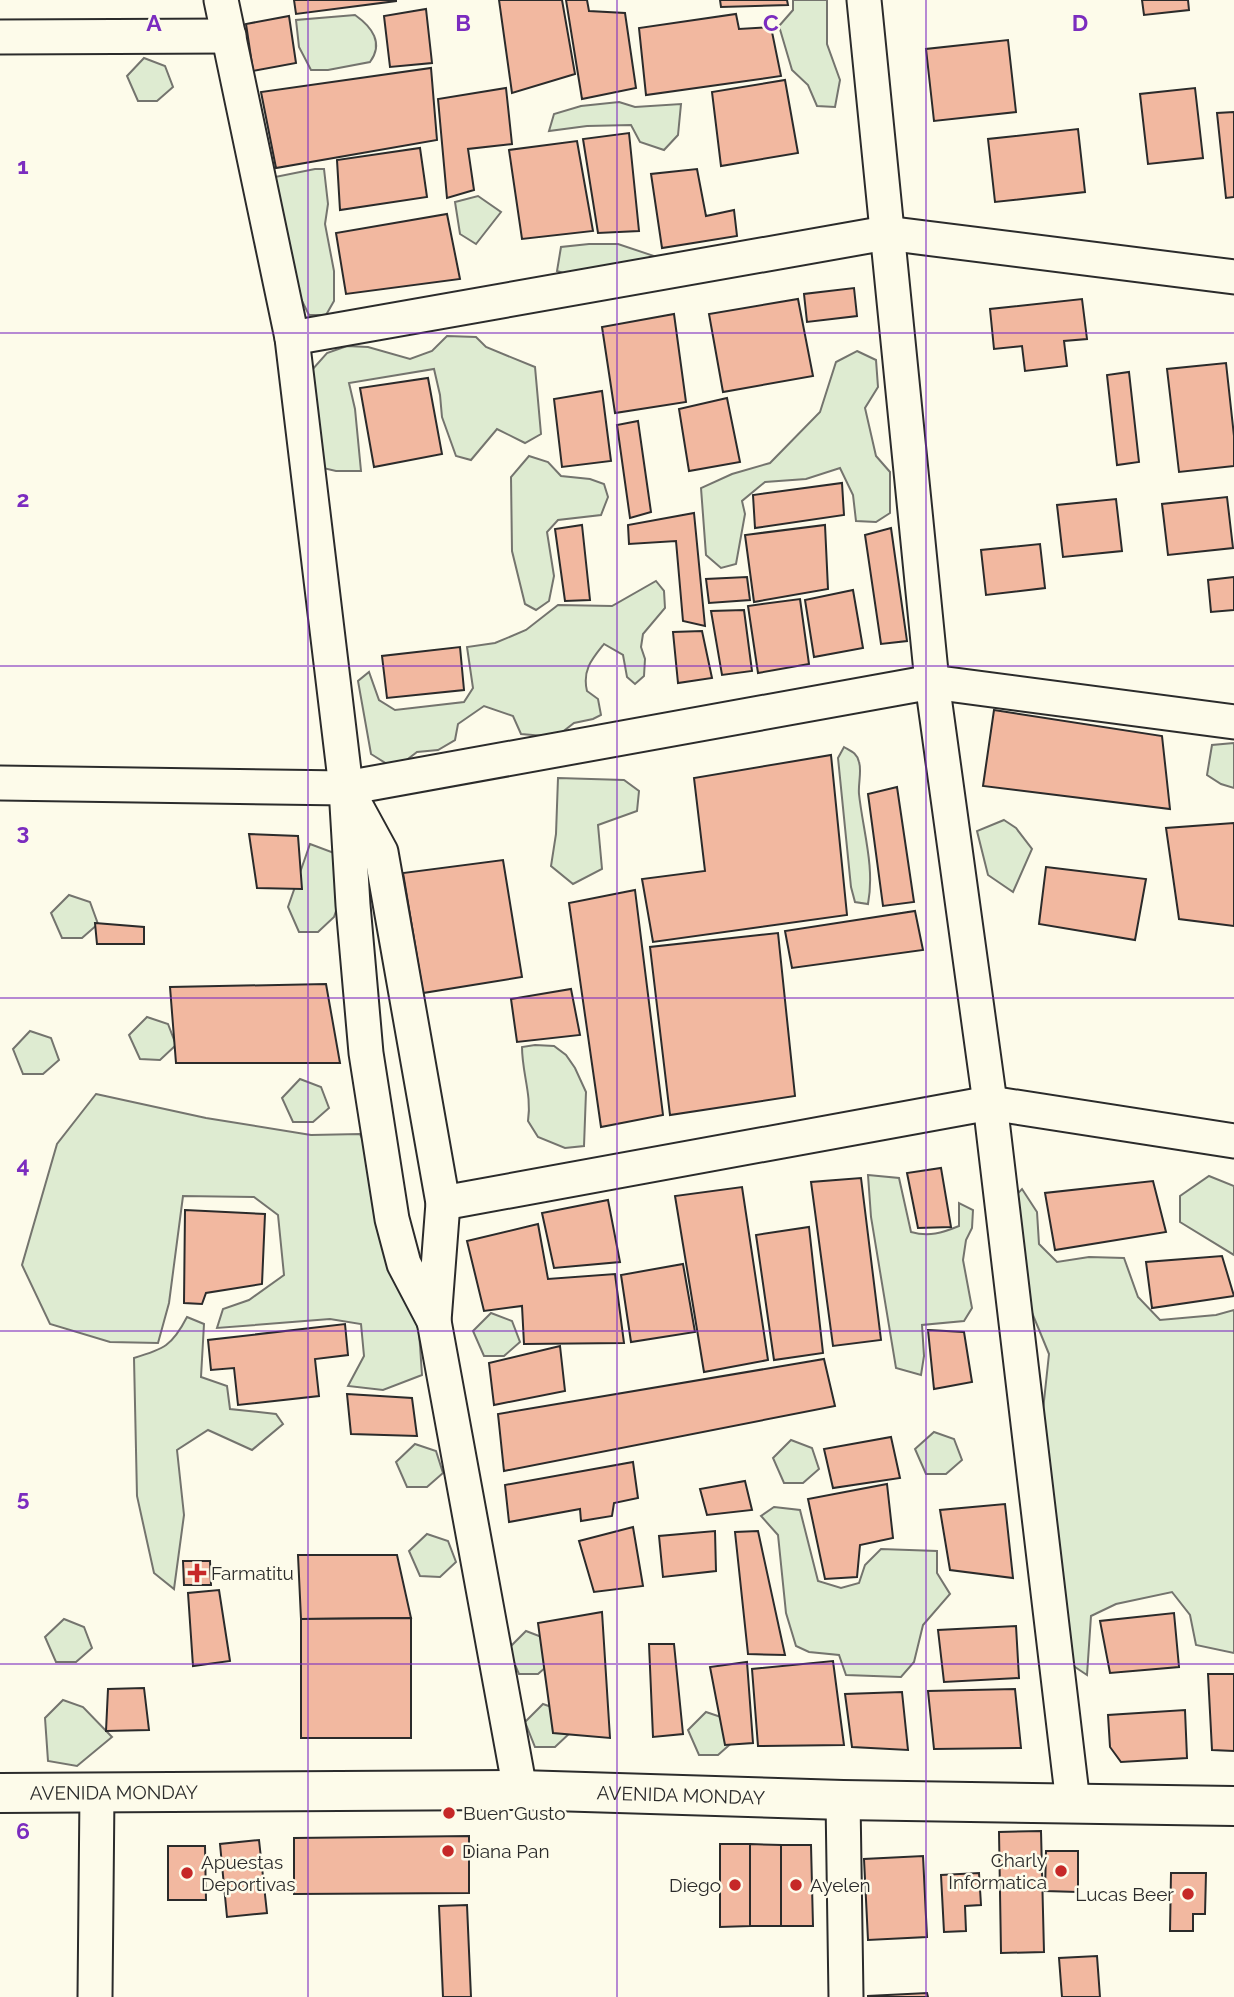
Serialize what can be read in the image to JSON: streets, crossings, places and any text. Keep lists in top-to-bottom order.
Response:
{
  "streets": {
    "main road": ["AVENIDA MONDAY"]
  },
  "places": {
    "health": ["Farmatitu"],
    "other": [
      "Buen Gusto",
      "Diana Pan",
      "Charly Informatica",
      "Apuestas Deportivas",
      "Diego",
      "Ayelen",
      "Lucas Beer"
    ]
  },
  "grid": {
    "columns": [
      "A",
      "B",
      "C",
      "D"
    ],
    "rows": [
      "1",
      "2",
      "3",
      "4",
      "5",
      "6"
    ]
  }
}
